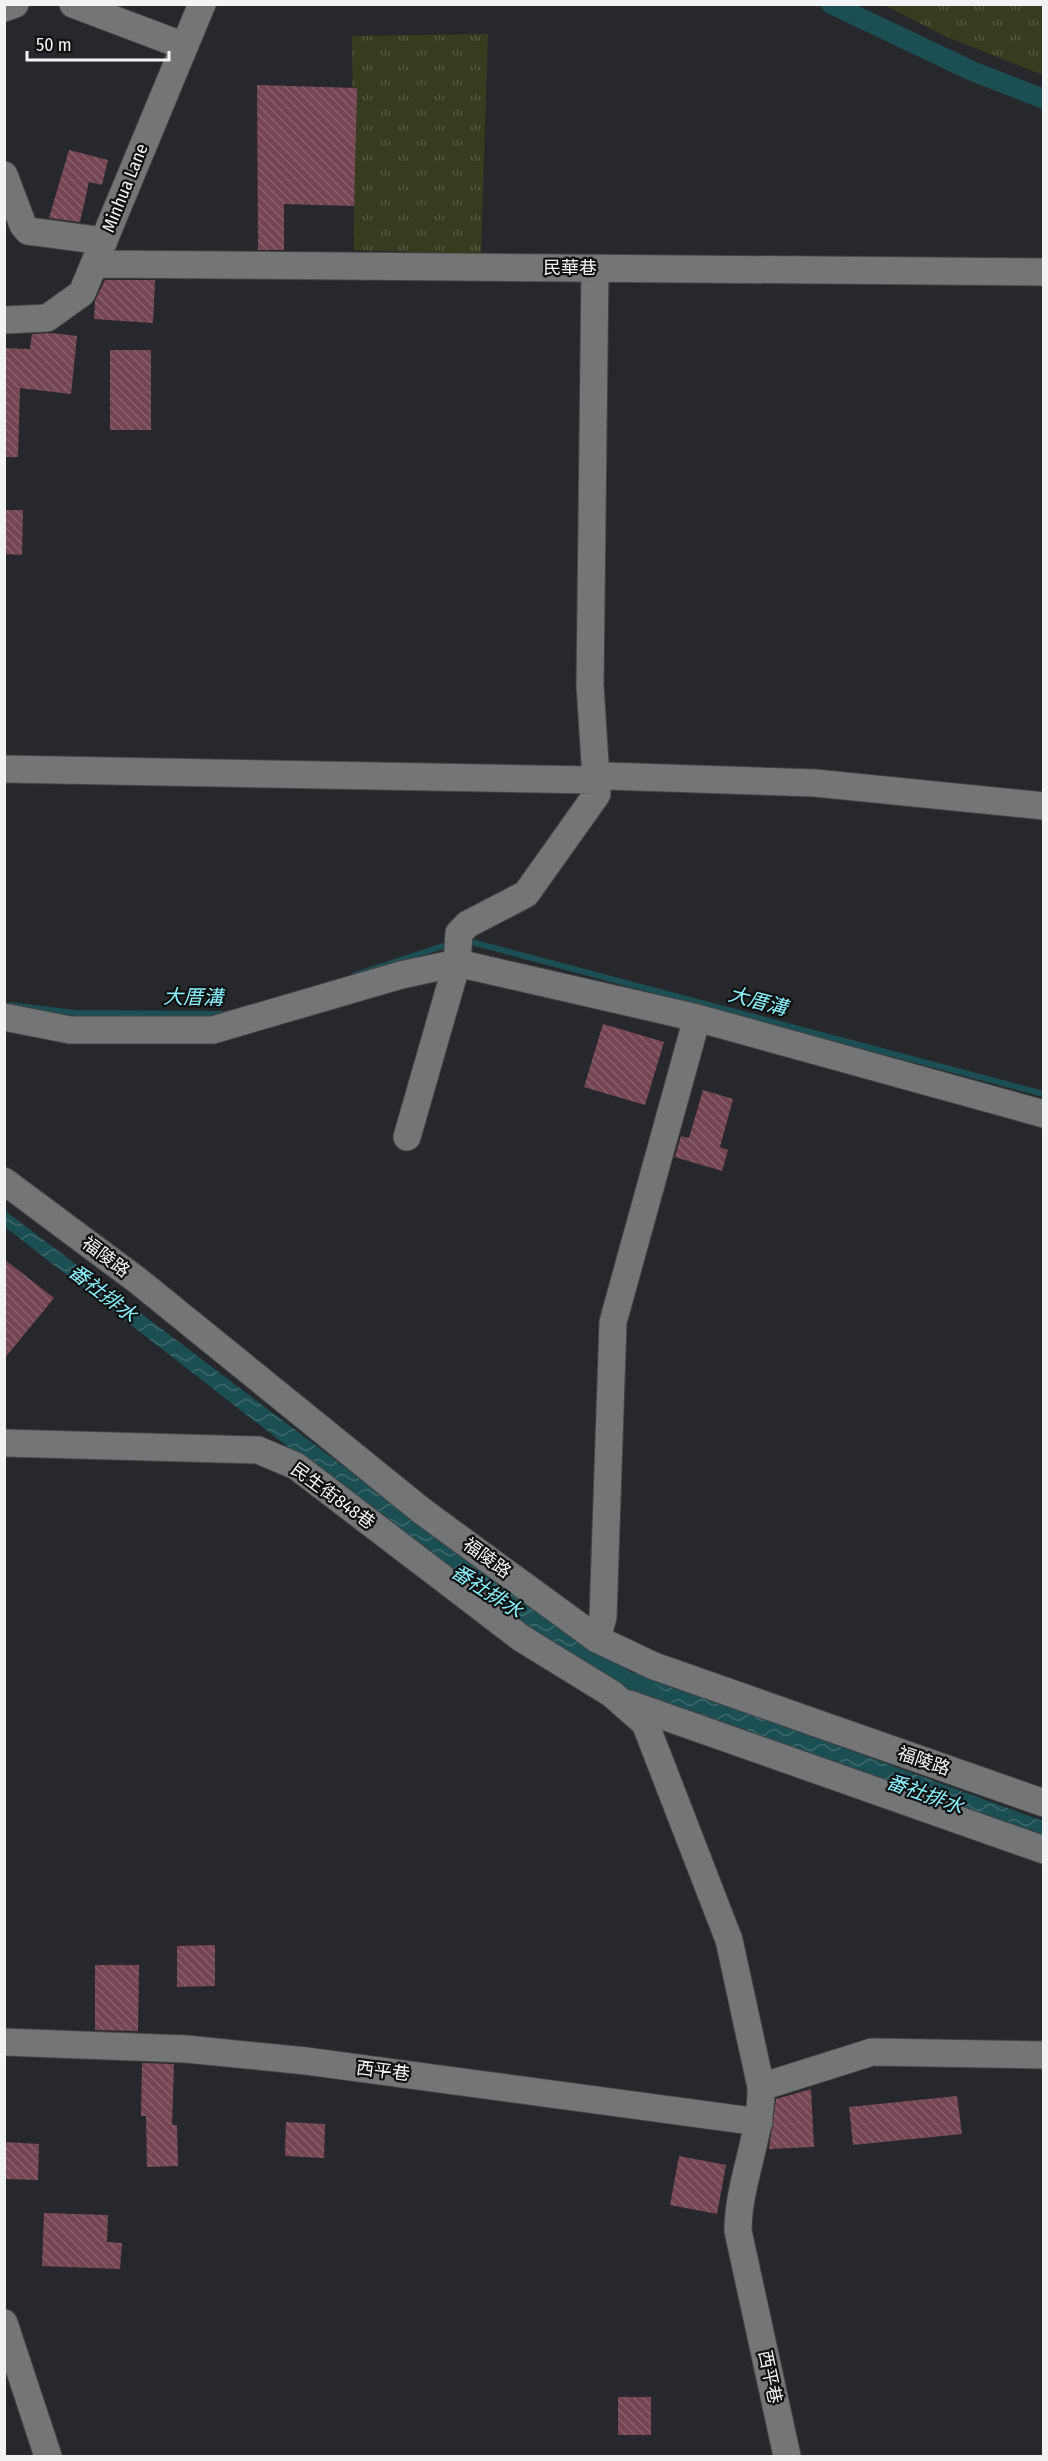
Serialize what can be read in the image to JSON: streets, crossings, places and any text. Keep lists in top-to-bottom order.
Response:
{
  "streets": {
    "street": [
      "Minhua Lane",
      "民華巷",
      "福陵路",
      "民生街848巷",
      "西平巷"
    ]
  },
  "crossings": [
    ["Minhua Lane", "民華巷"],
    ["民生街848巷", "西平巷"]
  ],
  "water": ["大厝溝", "番社排水"],
  "scale_bar": "50 m"
}
